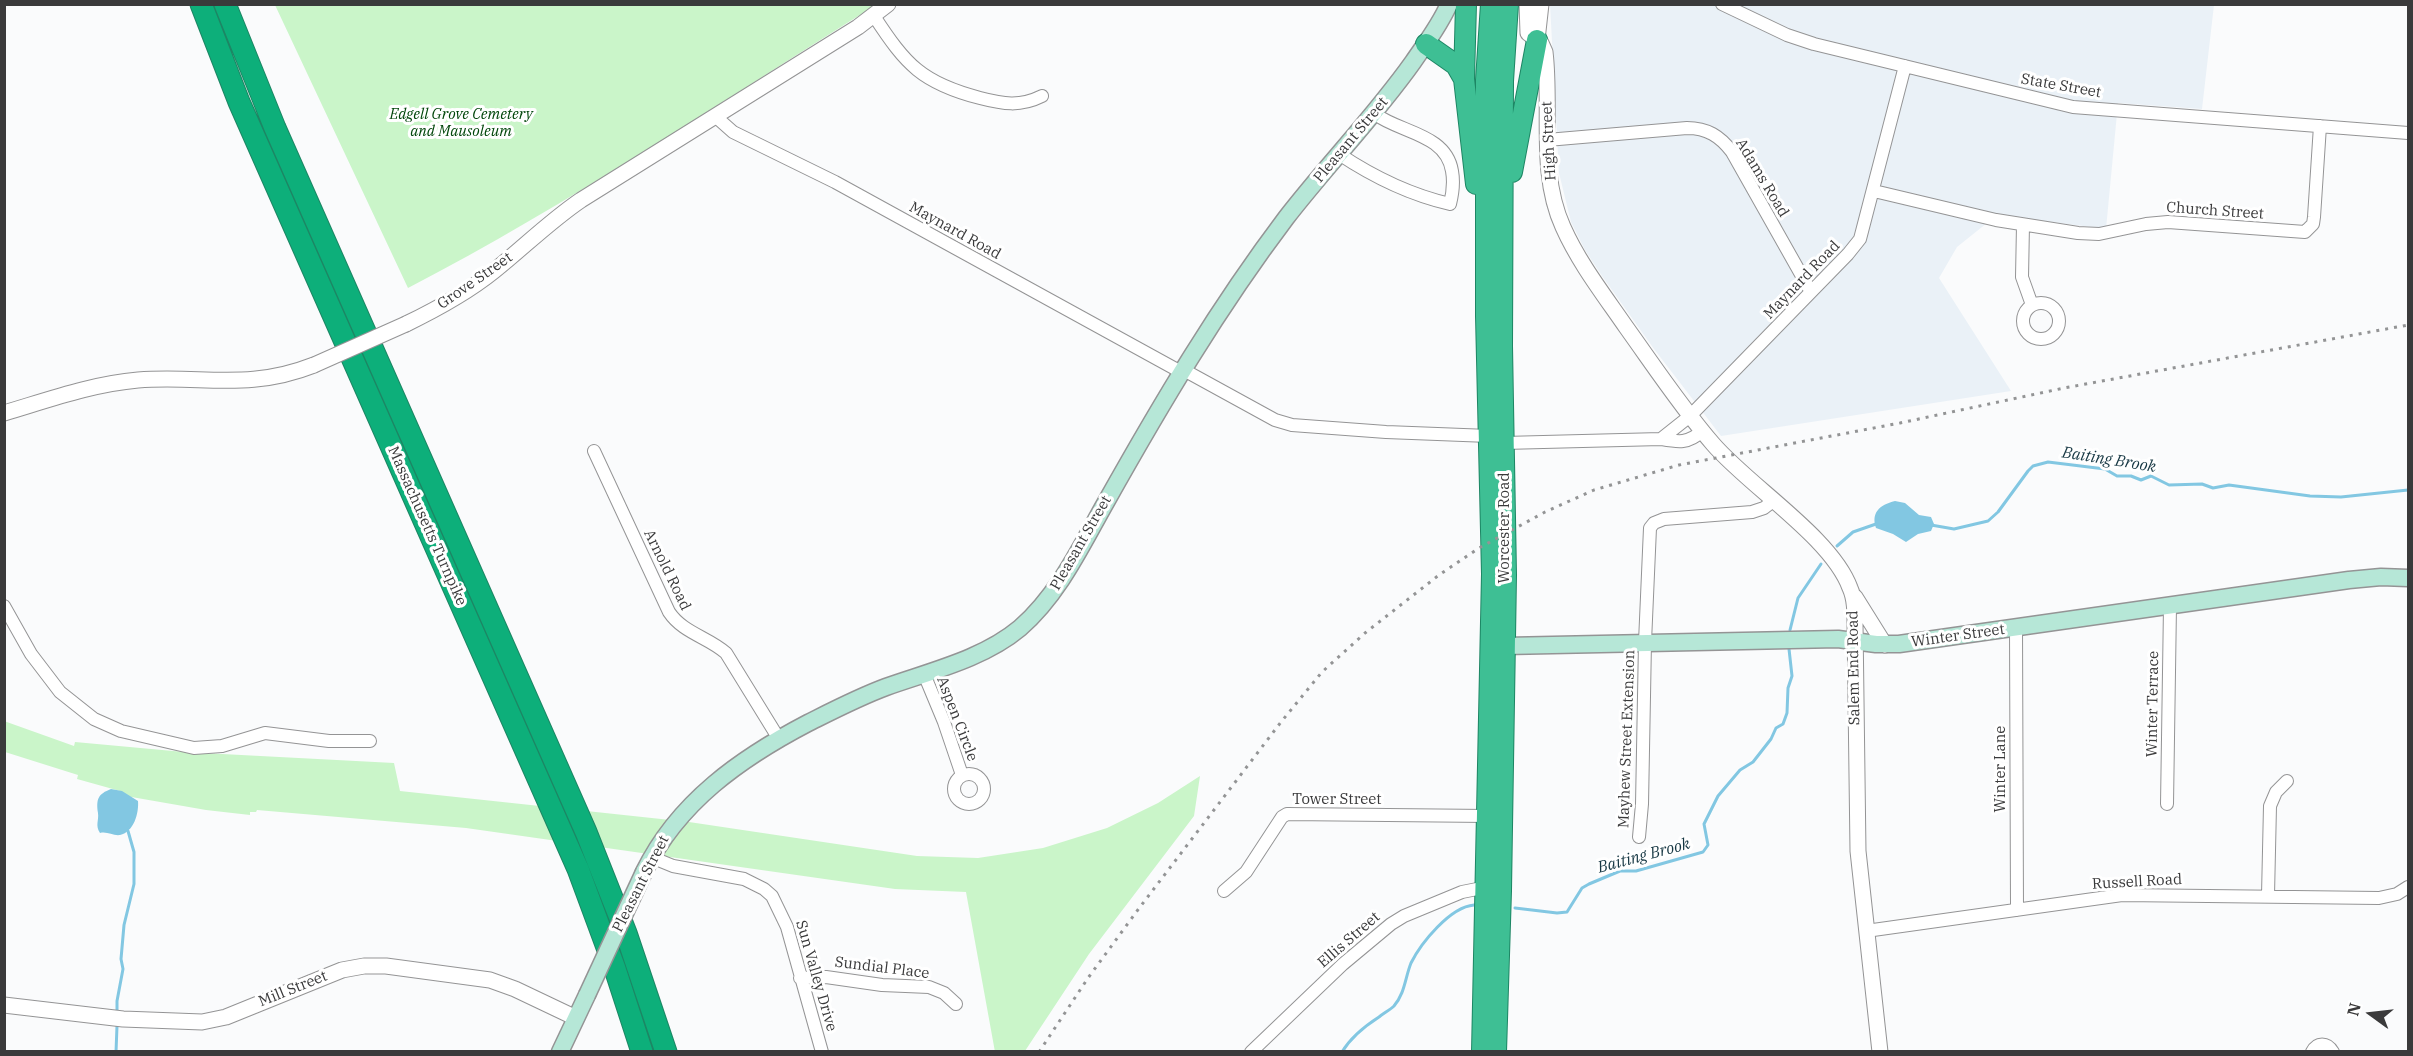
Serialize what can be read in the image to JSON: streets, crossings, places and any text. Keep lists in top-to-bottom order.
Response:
{
  "streets": {
    "highway": ["Massachusetts Turnpike", "Worcester Road"],
    "main road": ["Pleasant Street", "Winter Street"],
    "street": [
      "State Street",
      "High Street",
      "Adams Road",
      "Church Street",
      "Maynard Road",
      "Grove Street",
      "Arnold Road",
      "Salem End Road",
      "Winter Terrace",
      "Aspen Circle",
      "Mayhew Street Extension",
      "Winter Lane",
      "Tower Street",
      "Russell Road",
      "Ellis Street",
      "Sundial Place",
      "Sun Valley Drive",
      "Mill Street"
    ]
  },
  "crossings": [
    ["State Street", "Church Street"],
    ["State Street", "Maynard Road"],
    ["Pleasant Street", "Maynard Road"],
    ["Pleasant Street", "Arnold Road"],
    ["Pleasant Street", "Aspen Circle"],
    ["Pleasant Street", "Sun Valley Drive"],
    ["Pleasant Street", "Mill Street"],
    ["High Street", "Adams Road"],
    ["High Street", "Salem End Road"],
    ["Adams Road", "Maynard Road"],
    ["Church Street", "Maynard Road"],
    ["Maynard Road", "Grove Street"],
    ["Maynard Road", "Worcester Road"],
    ["Maynard Road", "Salem End Road"],
    ["Worcester Road", "Winter Street"],
    ["Worcester Road", "Tower Street"],
    ["Worcester Road", "Ellis Street"],
    ["Winter Street", "Salem End Road"],
    ["Winter Street", "Winter Terrace"],
    ["Winter Street", "Mayhew Street Extension"],
    ["Winter Street", "Winter Lane"],
    ["Salem End Road", "Mayhew Street Extension"],
    ["Salem End Road", "Russell Road"],
    ["Winter Lane", "Russell Road"],
    ["Sundial Place", "Sun Valley Drive"]
  ],
  "water": ["Baiting Brook"],
  "parks": ["Edgell Grove Cemetery and Mausoleum"],
  "north": "left"
}
